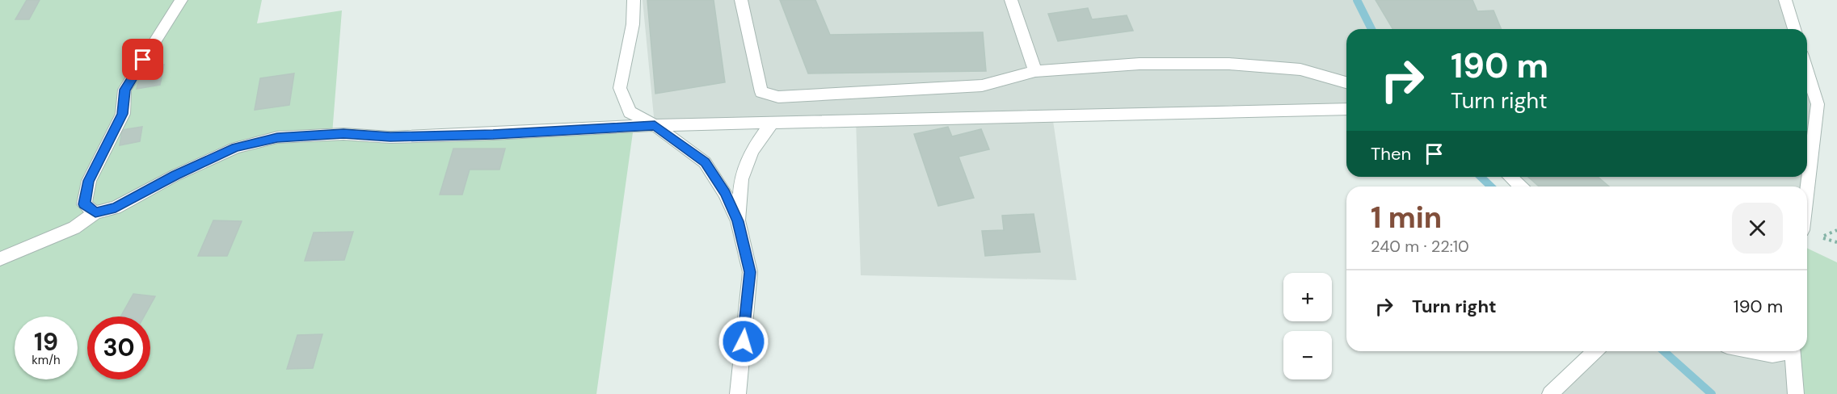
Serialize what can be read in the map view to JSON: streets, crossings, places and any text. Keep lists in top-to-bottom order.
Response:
{
  "page": {
    "turn": ["190 m", "Turn right"],
    "then": "Then",
    "heading": ["1 min", "240 m · 22:10"],
    "list": [
      {
        "name": "Turn right",
        "value": "190 m"
      }
    ],
    "map_buttons": ["+", "−"],
    "speed": "19 km/h",
    "limit": "30"
  }
}
